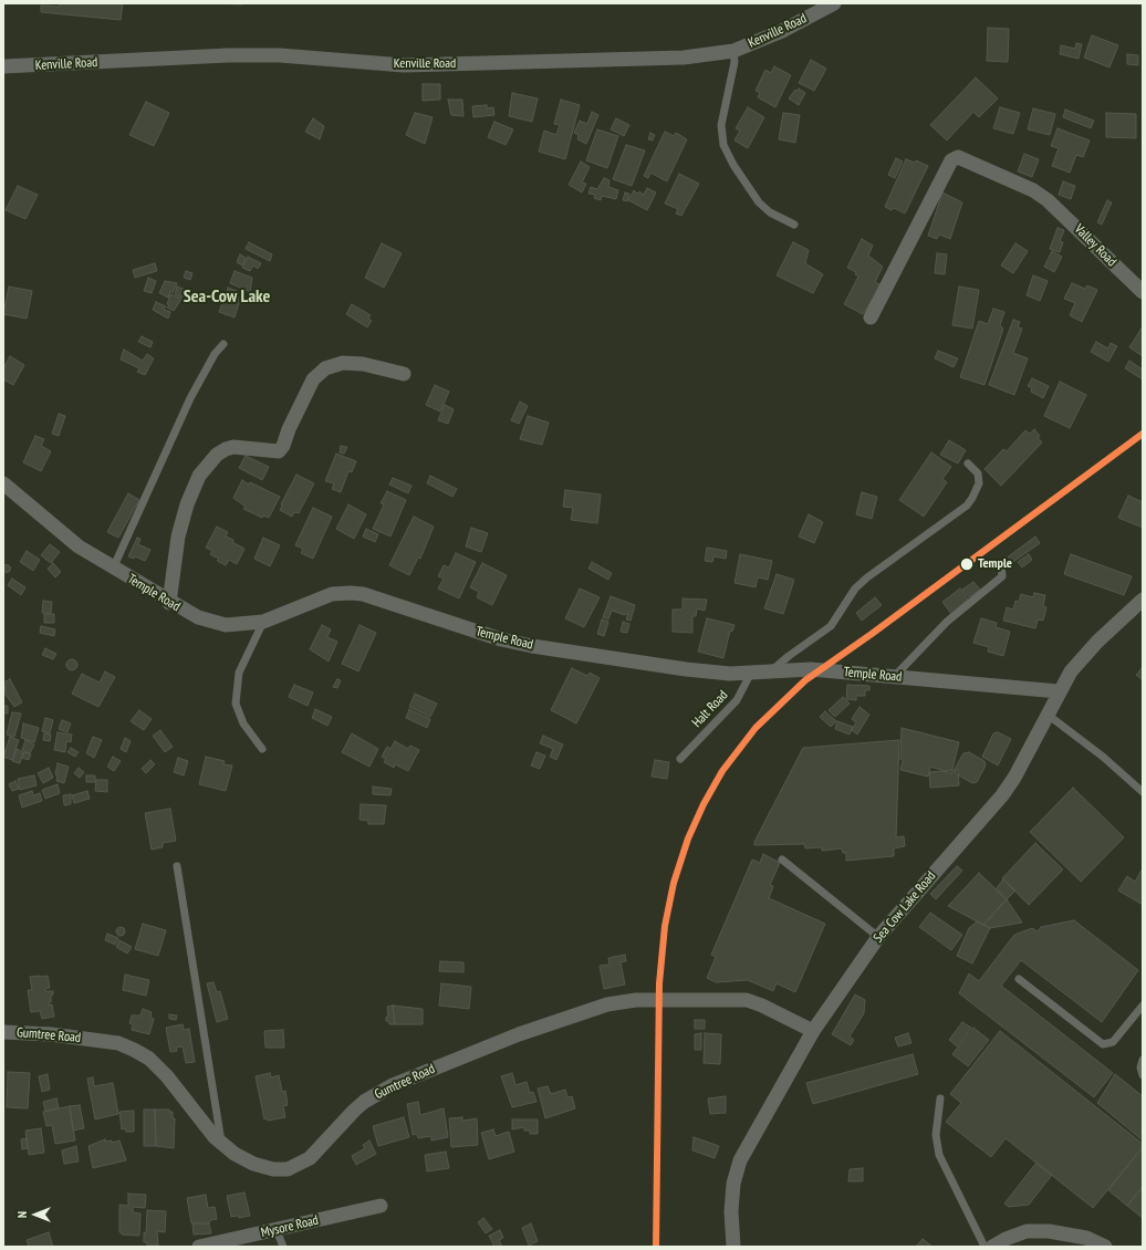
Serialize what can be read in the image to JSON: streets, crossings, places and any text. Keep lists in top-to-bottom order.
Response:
{
  "streets": {
    "street": [
      "Kenville Road",
      "Valley Road",
      "Temple Road",
      "Sea Cow Lake Road",
      "Gumtree Road",
      "Mysore Road"
    ],
    "lane": ["Halt Road"]
  },
  "crossings": [
    ["Temple Road", "Halt Road"],
    ["Temple Road", "Sea Cow Lake Road"],
    ["Sea Cow Lake Road", "Gumtree Road"]
  ],
  "districts": ["Sea-Cow Lake"],
  "places": ["Temple"],
  "north": "left"
}
